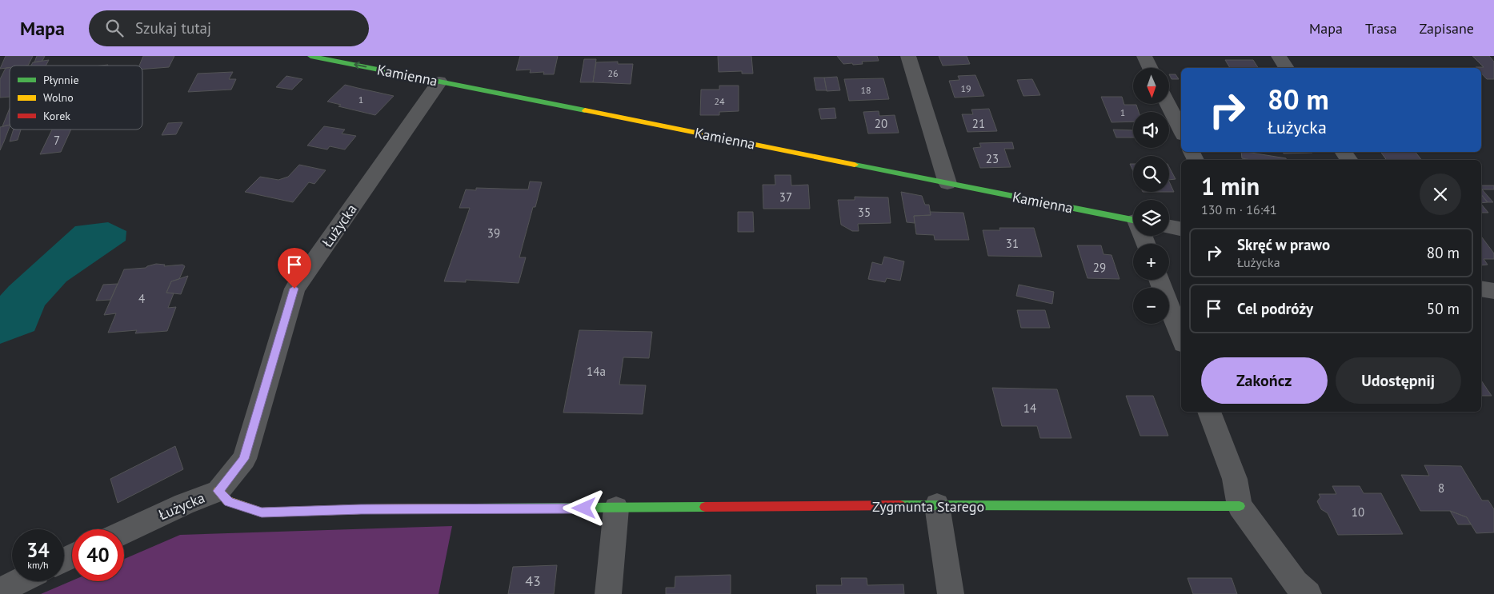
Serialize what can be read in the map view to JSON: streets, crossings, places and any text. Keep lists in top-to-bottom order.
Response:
{
  "streets": {
    "street": ["Kamienna", "Łużycka", "Zygmunta Starego"]
  },
  "crossings": [
    ["Kamienna", "Łużycka"],
    ["Łużycka", "Zygmunta Starego"]
  ],
  "house_numbers": [
    "26",
    "19",
    "18",
    "1",
    "24",
    "1",
    "20",
    "21",
    "7",
    "23",
    "37",
    "35",
    "39",
    "31",
    "29",
    "4",
    "14a",
    "14",
    "8",
    "10",
    "43"
  ],
  "legend": ["Płynnie", "Wolno", "Korek"],
  "north": "bottom",
  "page": {
    "header": "Mapa",
    "search": "Szukaj tutaj",
    "nav": ["Mapa", "Trasa", "Zapisane"],
    "map_buttons": ["+", "−"],
    "turn": ["80 m", "Łużycka"],
    "heading": ["1 min", "130 m · 16:41"],
    "list": [
      {
        "name": "Skręć w prawo",
        "note": "Łużycka",
        "value": "80 m"
      },
      {
        "name": "Cel podróży",
        "value": "50 m"
      }
    ],
    "buttons": ["Zakończ", "Udostępnij"],
    "speed": "34 km/h",
    "limit": "40"
  }
}
